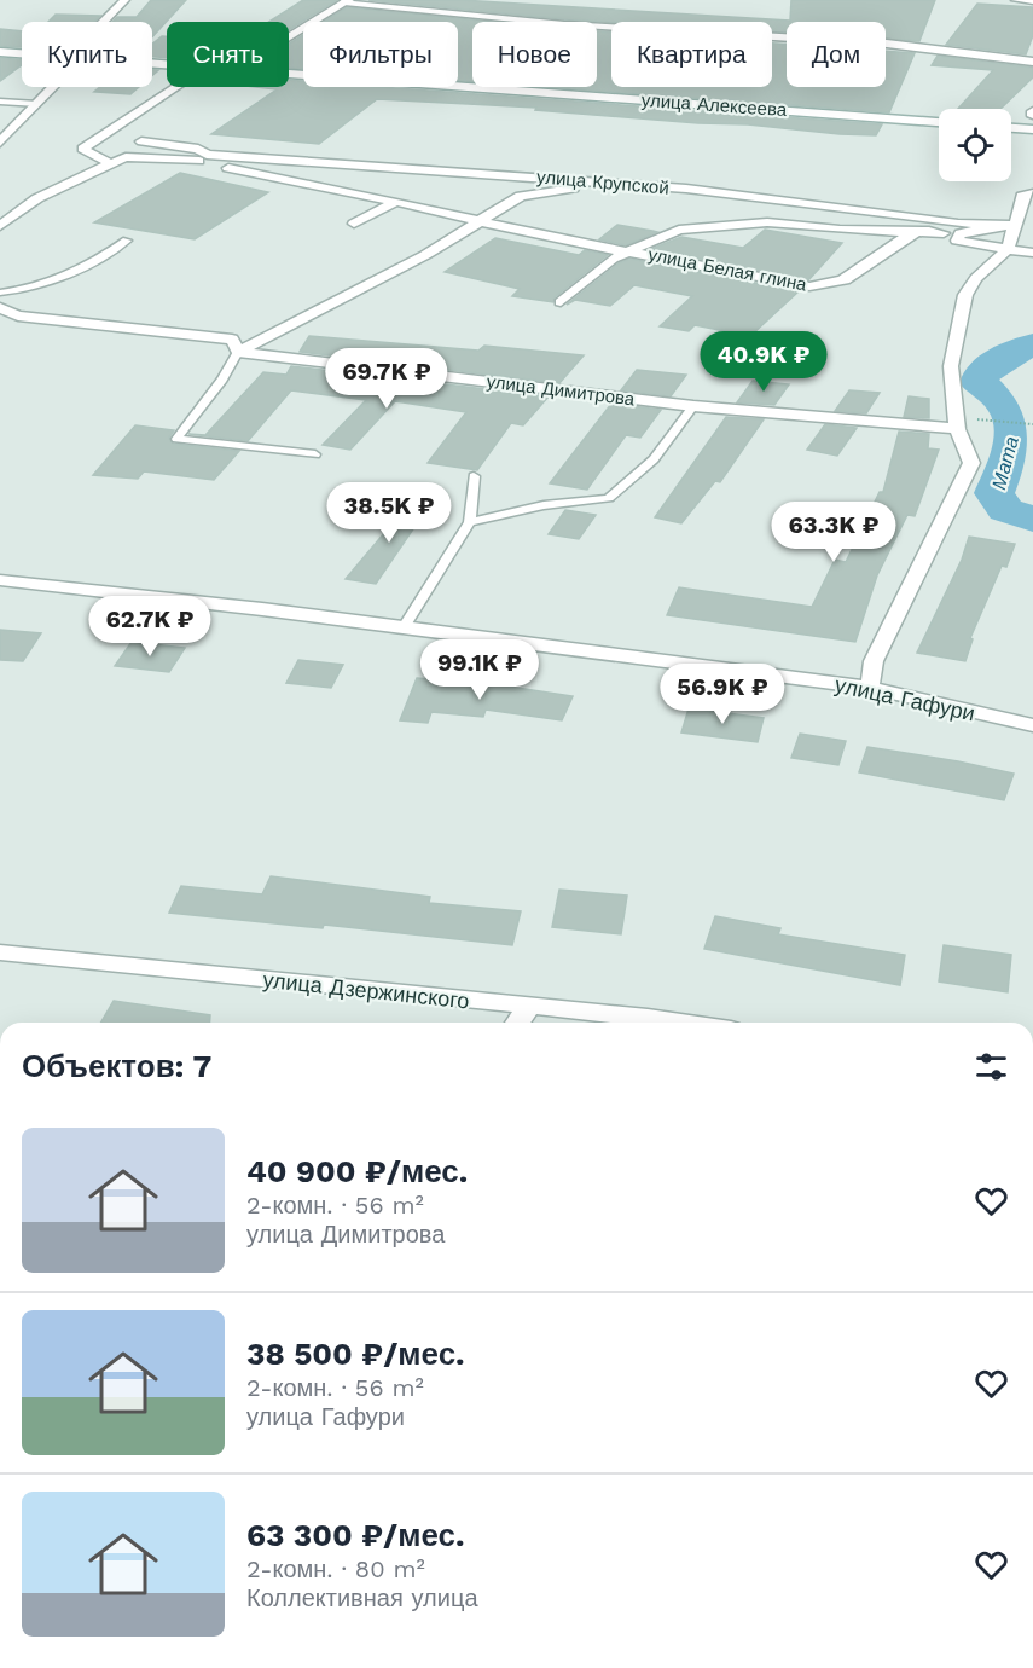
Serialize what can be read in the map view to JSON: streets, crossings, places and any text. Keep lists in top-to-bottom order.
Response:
{
  "streets": {
    "street": [
      "улица Алексеева",
      "улица Крупской",
      "улица Белая глина",
      "улица Димитрова",
      "улица Гафури",
      "улица Дзержинского"
    ]
  },
  "crossings": [
    ["улица Крупской", "улица Белая глина"]
  ],
  "water": ["Мата"],
  "page": {
    "chip": [
      "Купить",
      "Снять",
      "Фильтры",
      "Новое",
      "Квартира",
      "Дом"
    ],
    "price": [
      "40.9K ₽",
      "69.7K ₽",
      "38.5K ₽",
      "63.3K ₽",
      "62.7K ₽",
      "99.1K ₽",
      "56.9K ₽"
    ],
    "heading": "Объектов: 7",
    "list": [
      {
        "name": "40 900 ₽/мес.",
        "note": "2-комн. · 56 m² · улица Димитрова"
      },
      {
        "name": "38 500 ₽/мес.",
        "note": "2-комн. · 56 m² · улица Гафури"
      },
      {
        "name": "63 300 ₽/мес.",
        "note": "2-комн. · 80 m² · Коллективная улица"
      }
    ]
  }
}
